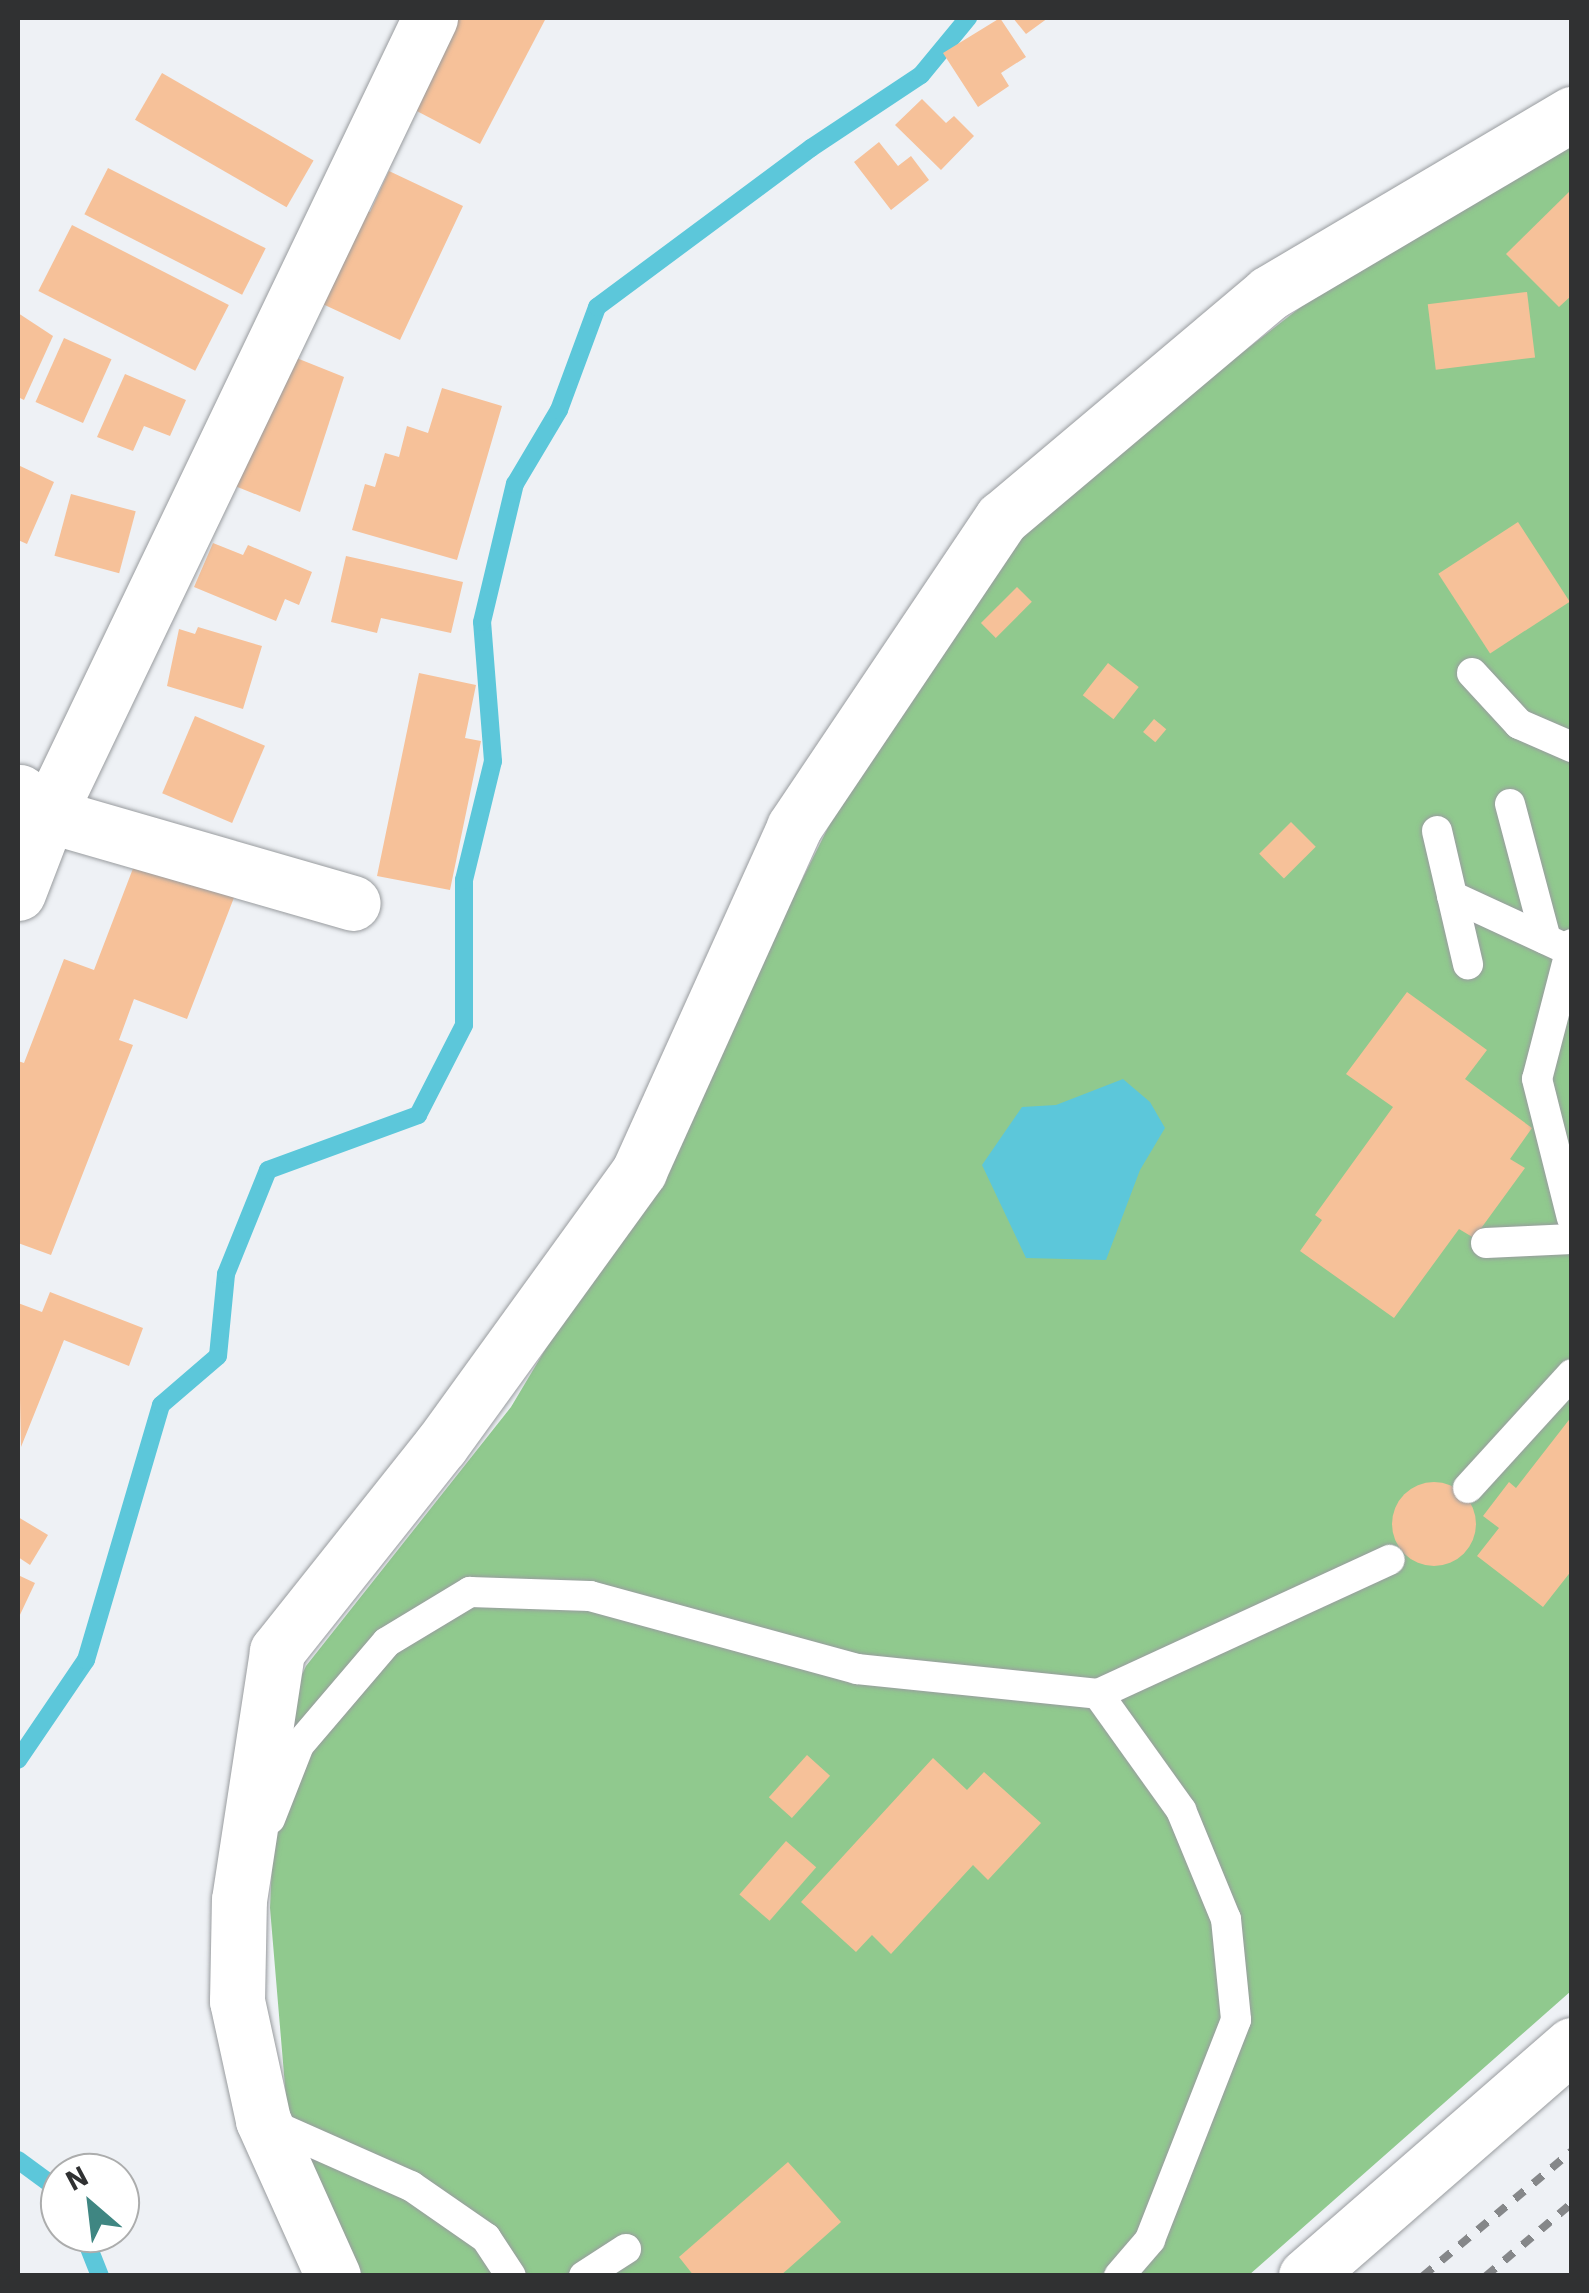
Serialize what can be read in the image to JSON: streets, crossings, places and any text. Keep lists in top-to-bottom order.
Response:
{
  "north": "top left"
}
